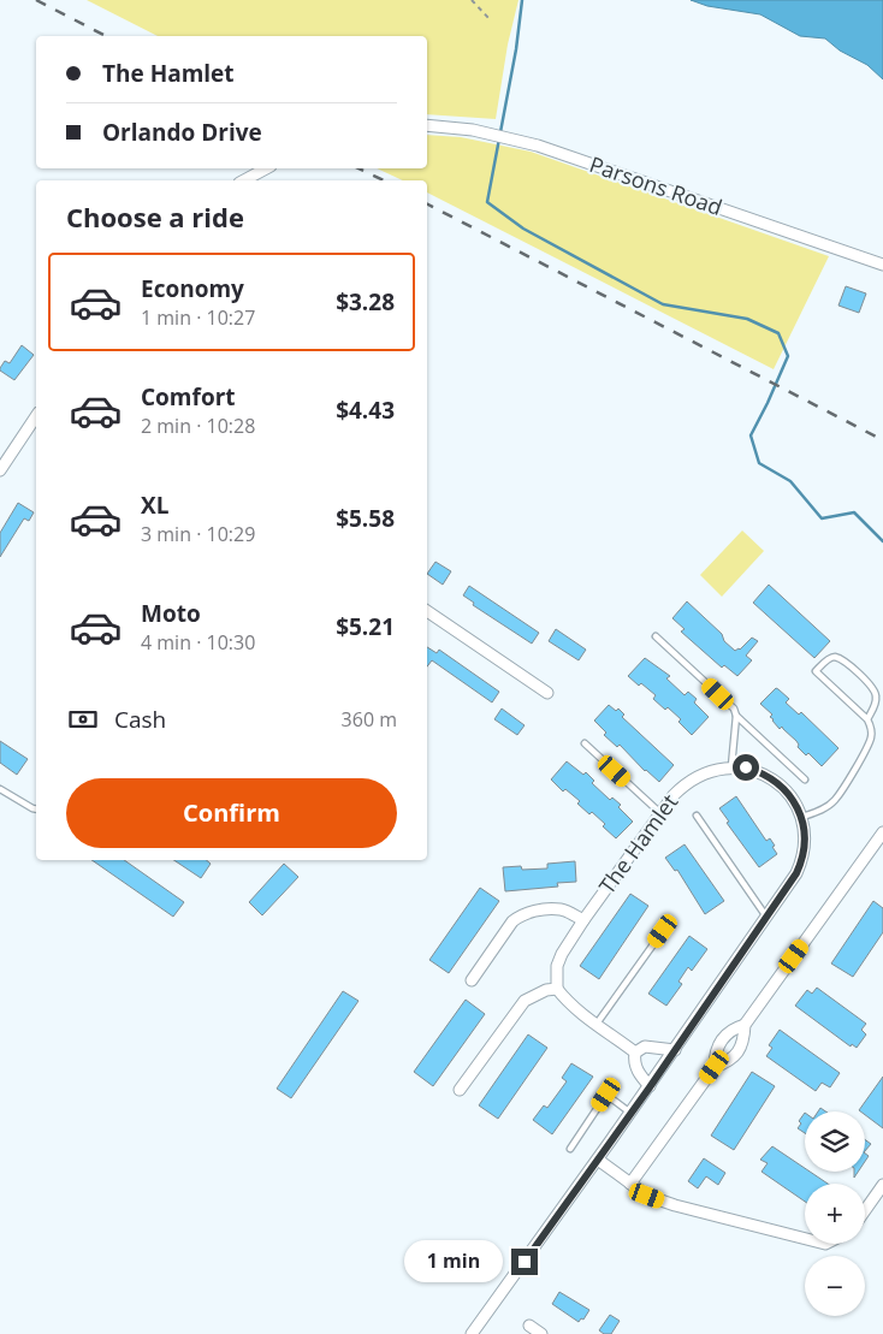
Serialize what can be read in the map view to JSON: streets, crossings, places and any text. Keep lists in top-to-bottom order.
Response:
{
  "streets": {
    "street": ["Parsons Road", "The Hamlet"]
  },
  "page": {
    "banner": ["The Hamlet", "Orlando Drive"],
    "heading": "Choose a ride",
    "list": [
      {
        "name": "Economy",
        "note": "1 min · 10:27",
        "value": "$3.28"
      },
      {
        "name": "Comfort",
        "note": "2 min · 10:28",
        "value": "$4.43"
      },
      {
        "name": "XL",
        "note": "3 min · 10:29",
        "value": "$5.58"
      },
      {
        "name": "Moto",
        "note": "4 min · 10:30",
        "value": "$5.21"
      }
    ],
    "pay": ["Cash", "360 m"],
    "buttons": "Confirm",
    "map_buttons": ["+", "−"],
    "bubble": "1 min"
  }
}
